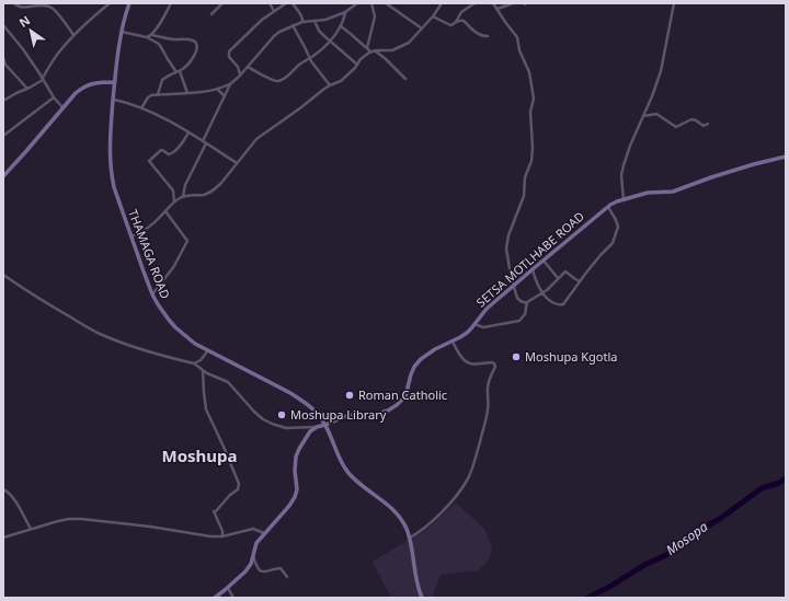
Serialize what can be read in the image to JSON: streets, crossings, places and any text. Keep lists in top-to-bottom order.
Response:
{
  "streets": {
    "main road": ["THAMAGA ROAD", "SETSA MOTLHABE ROAD"]
  },
  "crossings": [
    ["THAMAGA ROAD", "SETSA MOTLHABE ROAD"]
  ],
  "districts": ["Moshupa"],
  "water": ["Mosopa"],
  "places": ["Moshupa Kgotla", "Roman Catholic", "Moshupa Library"],
  "north": "top left"
}
